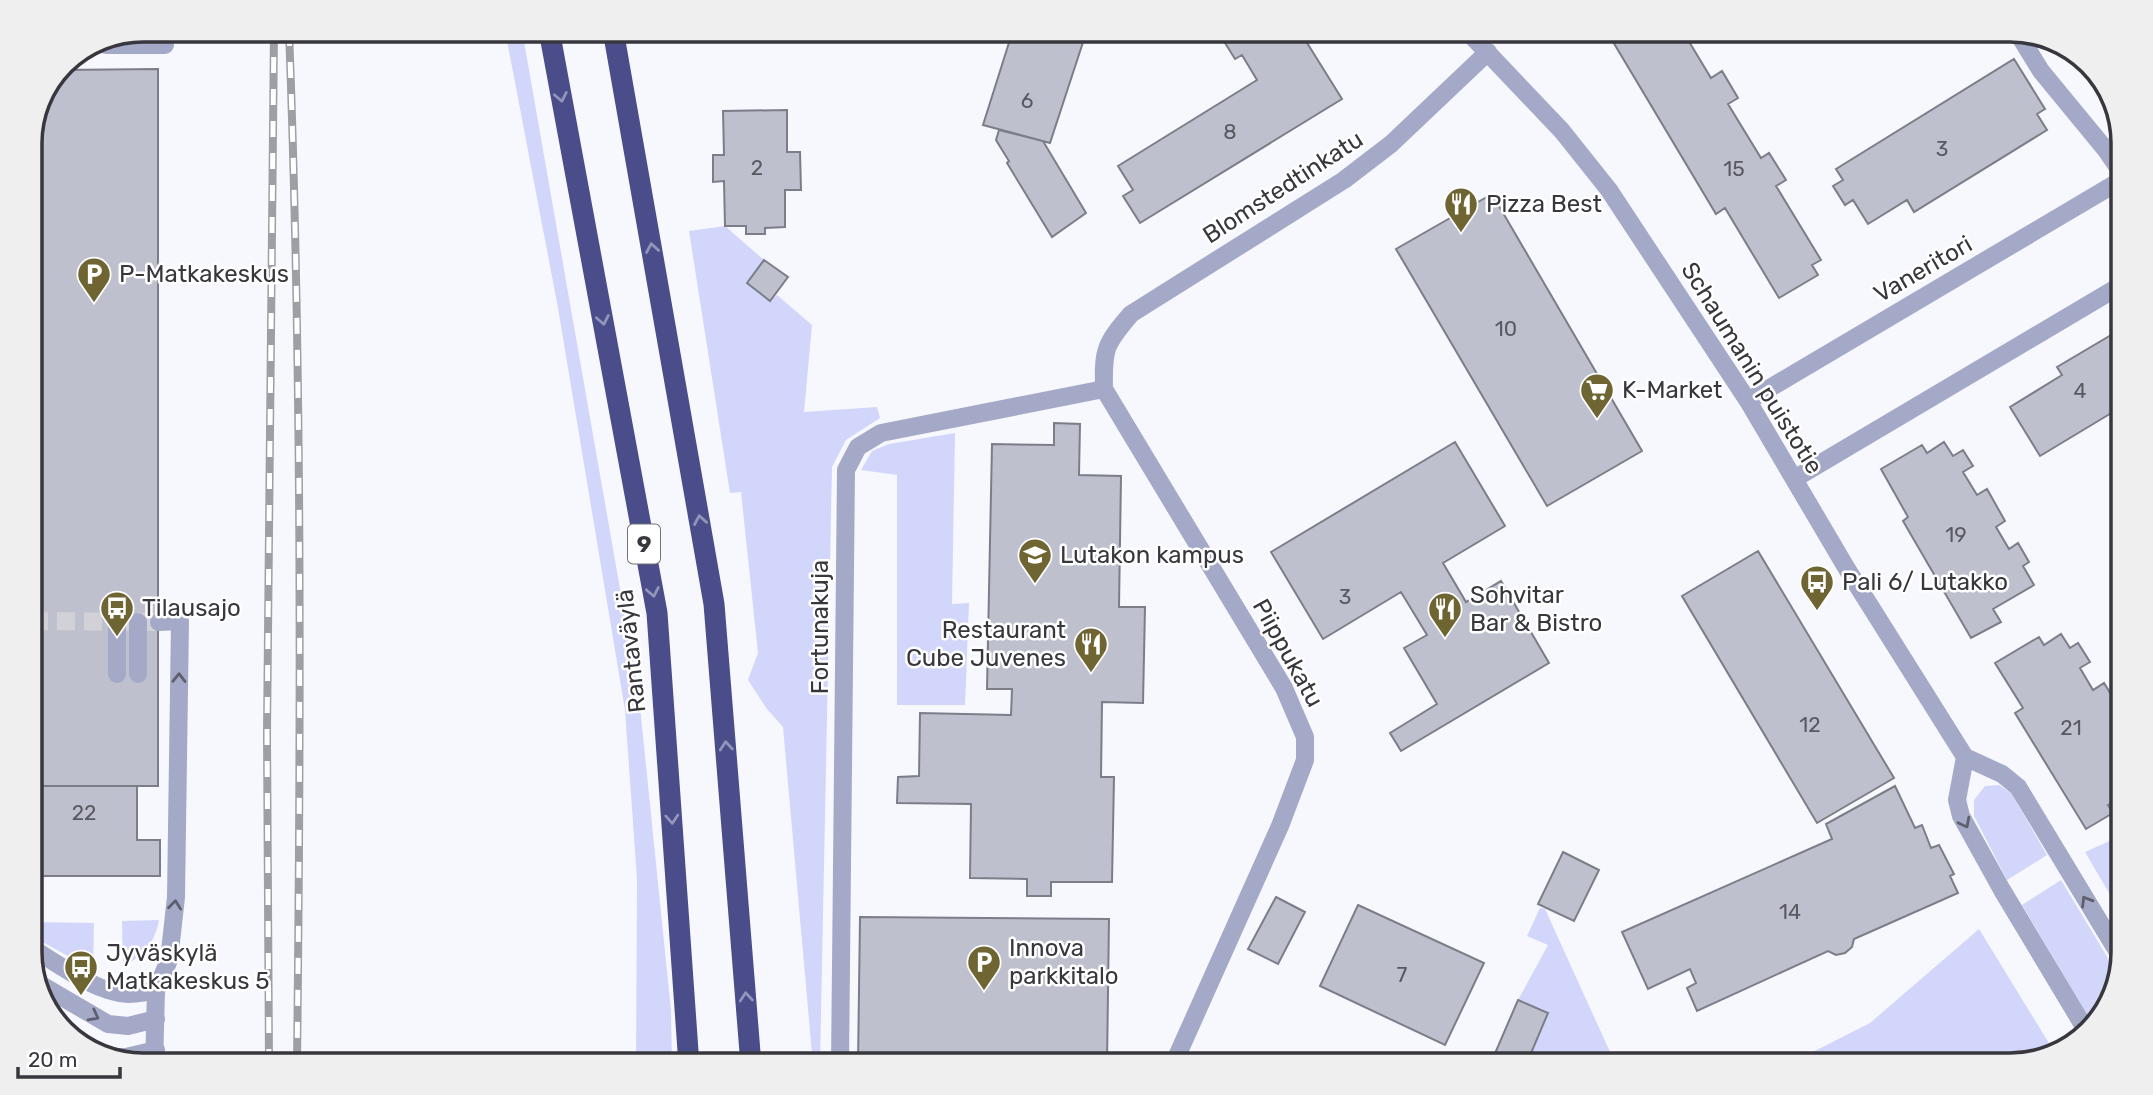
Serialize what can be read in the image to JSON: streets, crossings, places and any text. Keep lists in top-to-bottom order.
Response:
{
  "streets": {
    "highway": ["9", "Rantaväylä"],
    "street": [
      "Blomstedtinkatu",
      "Vaneritori",
      "Schaumanin puistotie",
      "Fortunakuja",
      "Piippukatu"
    ]
  },
  "crossings": [
    ["Blomstedtinkatu", "Schaumanin puistotie"],
    ["Blomstedtinkatu", "Piippukatu"],
    ["Vaneritori", "Schaumanin puistotie"],
    ["Fortunakuja", "Piippukatu"]
  ],
  "places": {
    "restaurant": ["Pizza Best", "Sohvitar Bar & Bistro", "Restaurant Cube Juvenes"],
    "parking": ["P-Matkakeskus", "Innova parkkitalo"],
    "supermarket": ["K-Market"],
    "school or university": ["Lutakon kampus"],
    "bus stop": ["Pali 6/ Lutakko", "Tilausajo", "Jyväskylä Matkakeskus 5"]
  },
  "house_numbers": [
    "6",
    "8",
    "3",
    "2",
    "15",
    "10",
    "4",
    "19",
    "3",
    "12",
    "21",
    "22",
    "14",
    "7"
  ],
  "scale_bar": "20 m"
}
